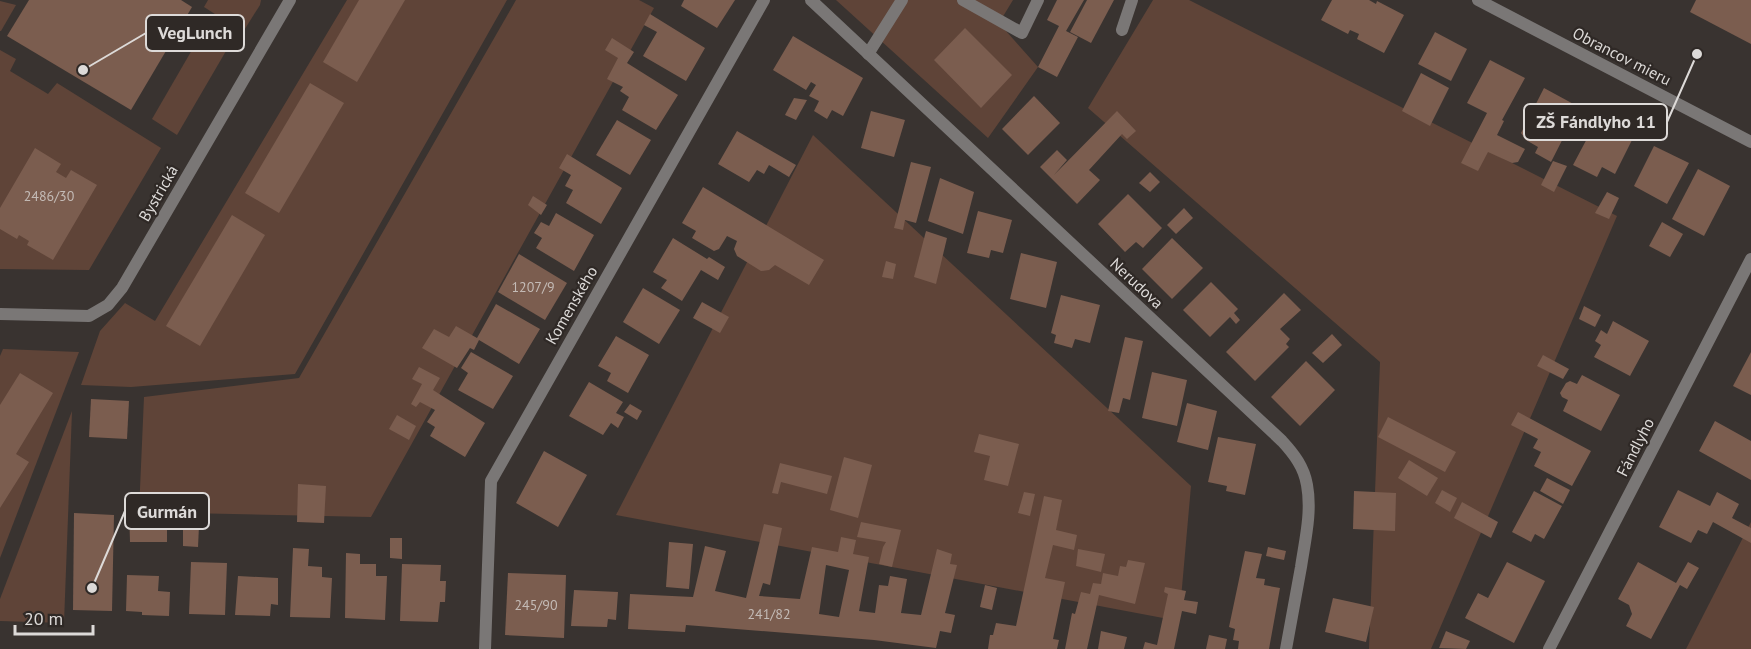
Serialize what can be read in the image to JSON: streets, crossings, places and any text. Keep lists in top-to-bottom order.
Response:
{
  "streets": {
    "street": [
      "Obrancov mieru",
      "Bystrická",
      "Nerudova",
      "Komenského",
      "Fándlyho"
    ]
  },
  "places": ["ZŠ Fándlyho 11", "VegLunch", "Gurmán"],
  "house_numbers": [
    "2486/30",
    "1207/9",
    "245/90",
    "241/82"
  ],
  "scale_bar": "20 m"
}
